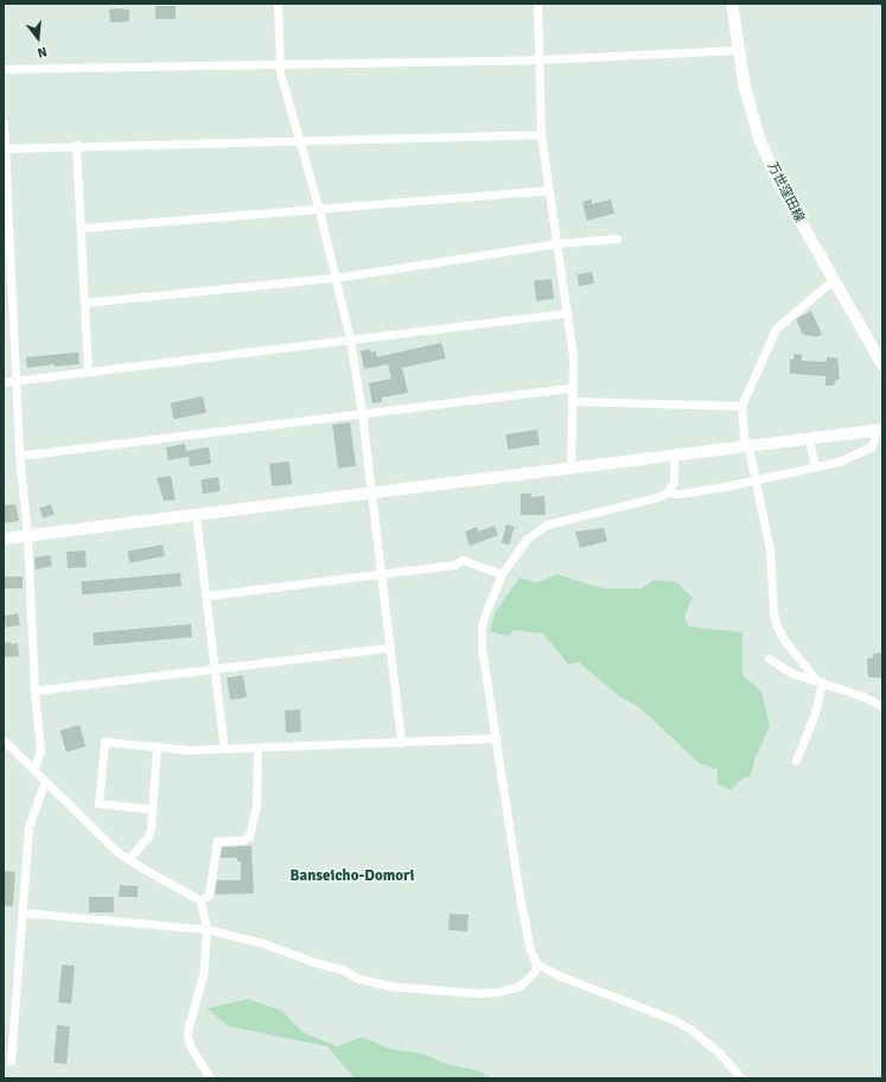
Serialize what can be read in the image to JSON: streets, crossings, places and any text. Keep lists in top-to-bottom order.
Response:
{
  "streets": {
    "street": ["万世窪田線"]
  },
  "districts": ["Banseicho-Domori"],
  "north": "bottom"
}
